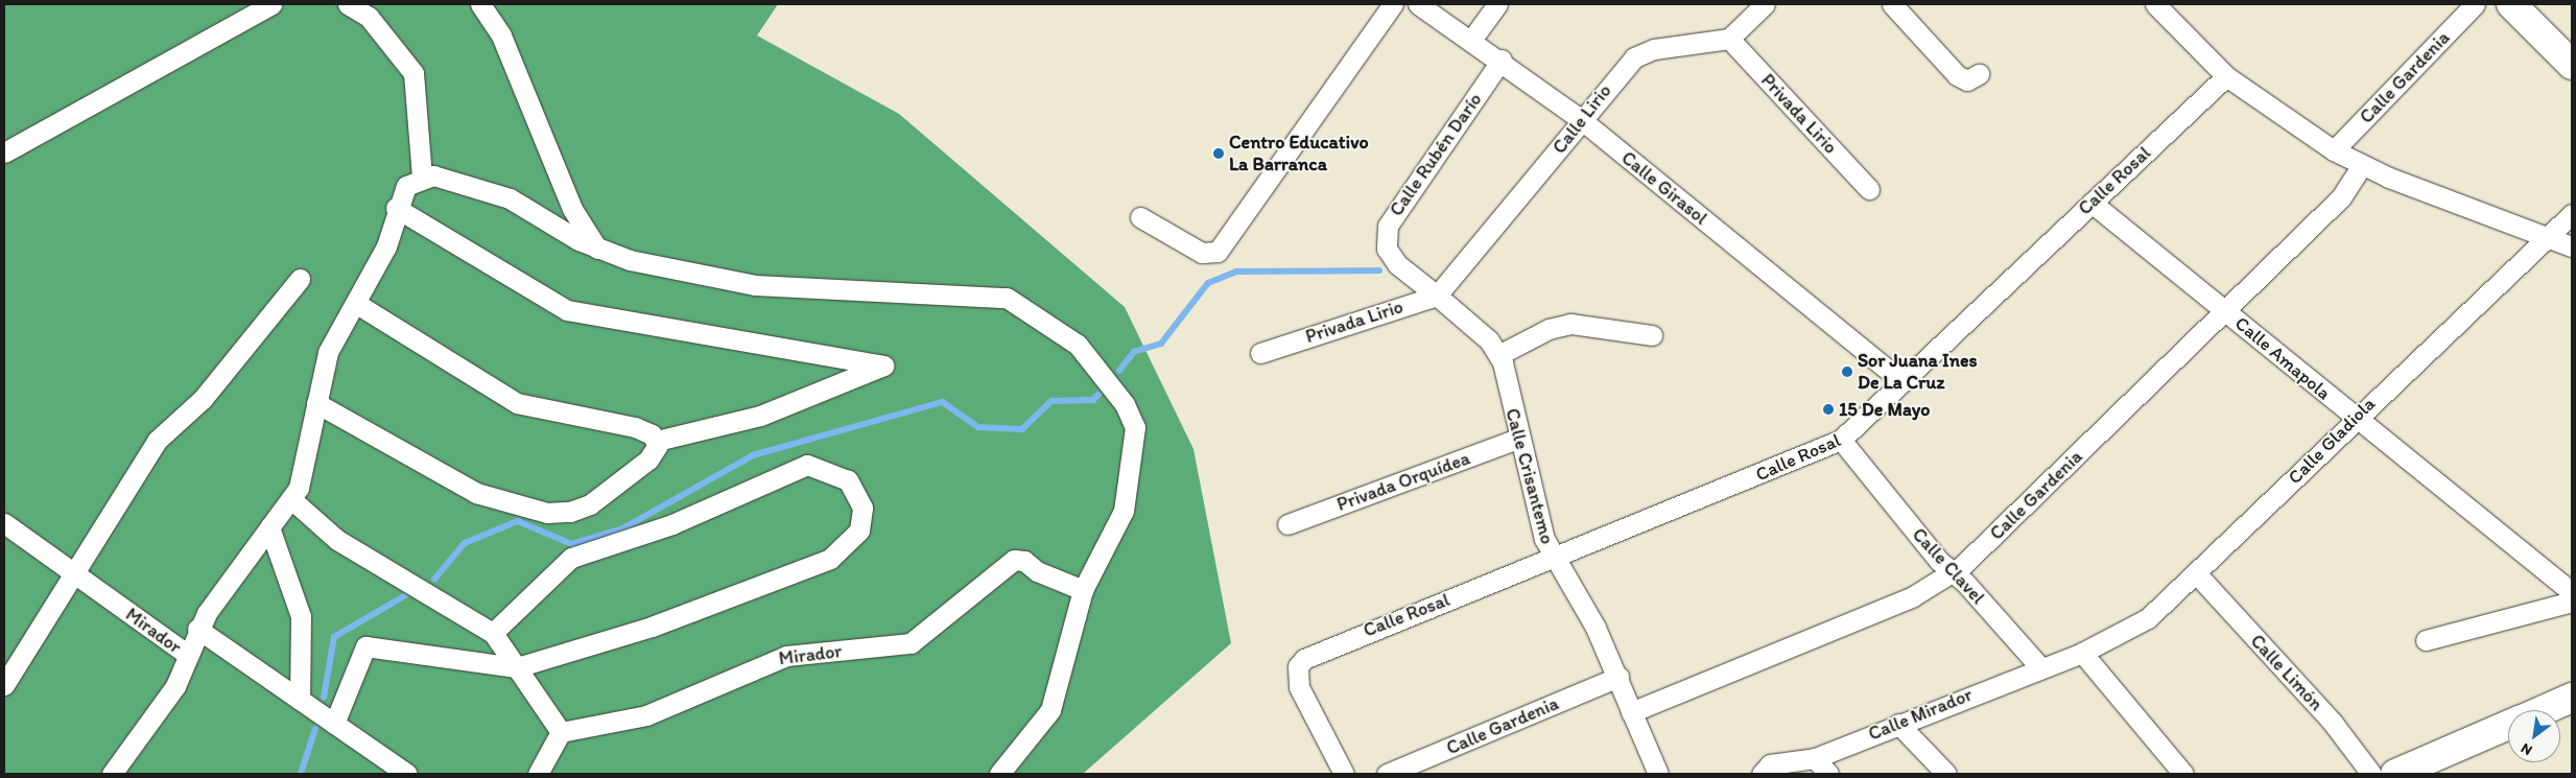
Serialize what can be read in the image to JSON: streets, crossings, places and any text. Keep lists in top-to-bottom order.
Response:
{
  "streets": {
    "street": [
      "Calle Gardenia",
      "Privada Lirio",
      "Calle Lirio",
      "Calle Rubén Darío",
      "Calle Rosal",
      "Calle Girasol",
      "Calle Amapola",
      "Calle Gladiola",
      "Calle Crisantemo",
      "Privada Orquídea",
      "Calle Clavel",
      "Mirador",
      "Calle Limón",
      "Calle Mirador"
    ]
  },
  "crossings": [
    ["Calle Gardenia", "Calle Amapola"],
    ["Calle Gardenia", "Calle Crisantemo"],
    ["Calle Gardenia", "Calle Clavel"],
    ["Privada Lirio", "Calle Lirio"],
    ["Privada Lirio", "Calle Rubén Darío"],
    ["Calle Lirio", "Calle Rubén Darío"],
    ["Calle Lirio", "Calle Girasol"],
    ["Calle Rubén Darío", "Calle Girasol"],
    ["Calle Rosal", "Calle Girasol"],
    ["Calle Rosal", "Calle Amapola"],
    ["Calle Rosal", "Calle Crisantemo"],
    ["Calle Rosal", "Calle Clavel"],
    ["Calle Amapola", "Calle Gladiola"],
    ["Calle Gladiola", "Calle Limón"],
    ["Calle Gladiola", "Calle Mirador"],
    ["Calle Crisantemo", "Privada Orquídea"],
    ["Calle Clavel", "Calle Mirador"]
  ],
  "places": ["Centro Educativo La Barranca", "Sor Juana Ines De La Cruz", "15 De Mayo"],
  "north": "bottom left"
}
